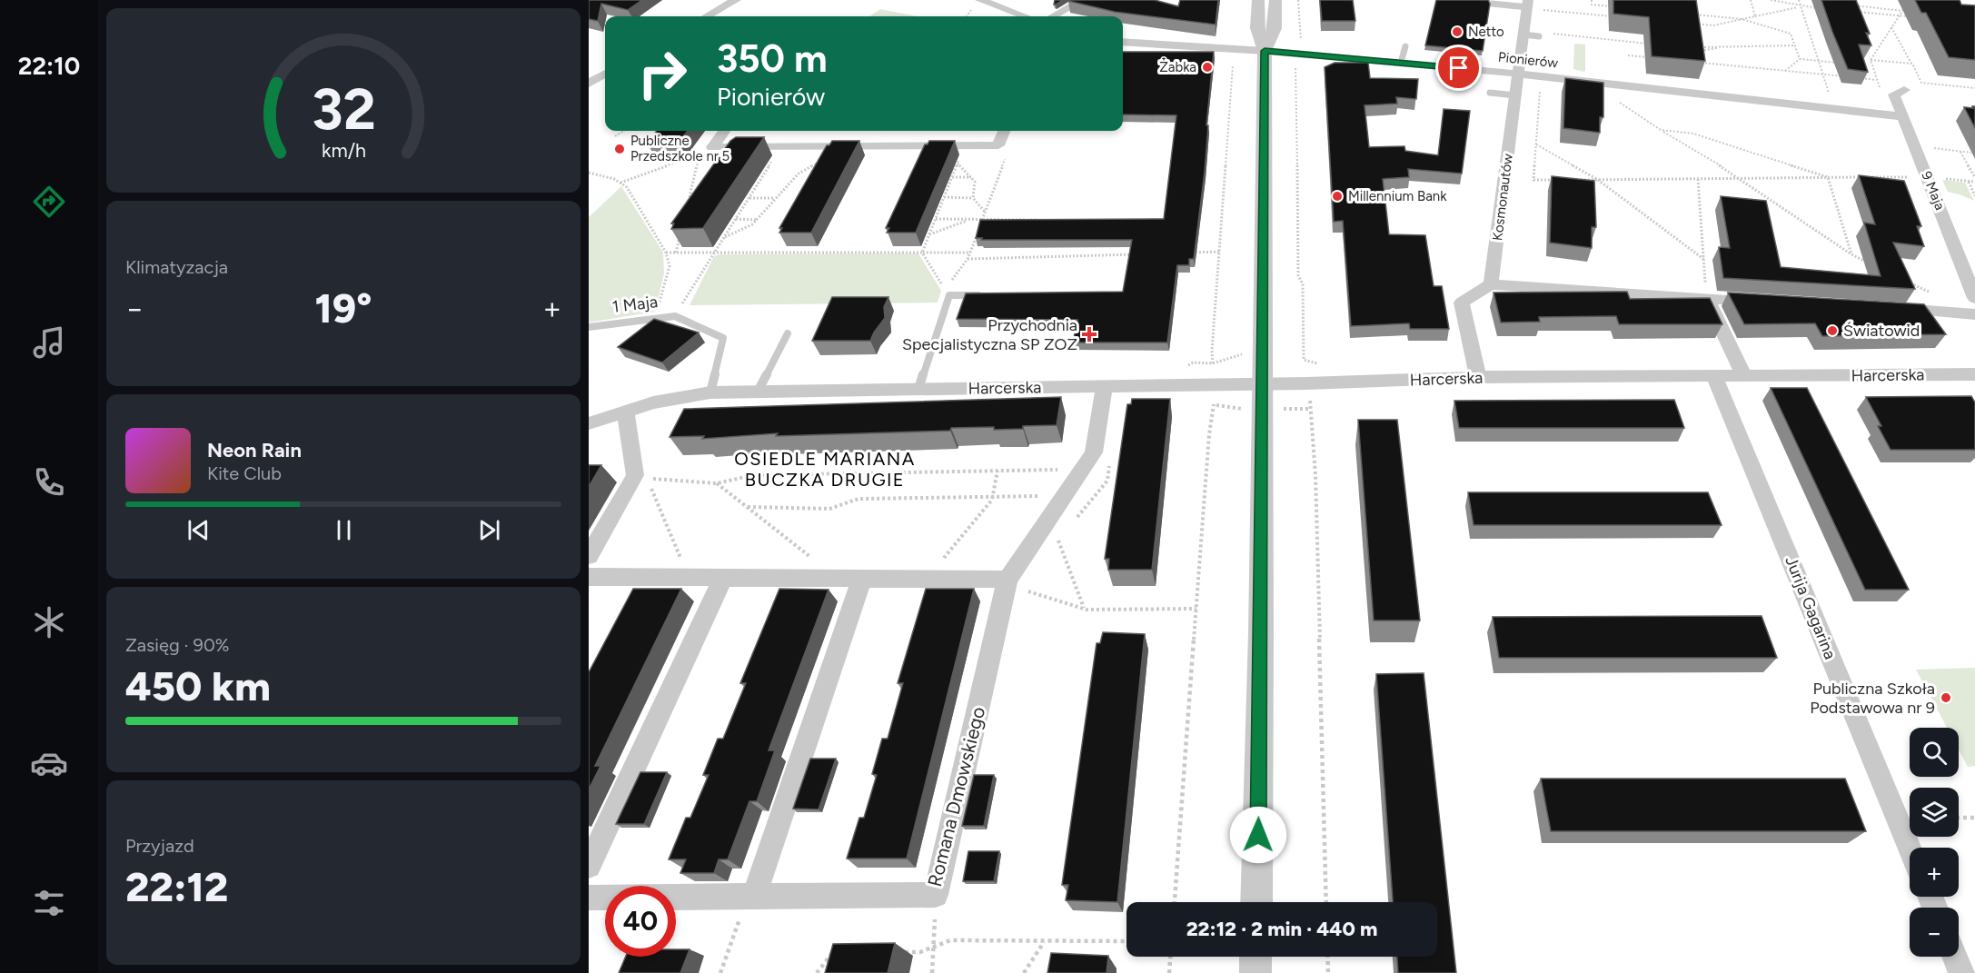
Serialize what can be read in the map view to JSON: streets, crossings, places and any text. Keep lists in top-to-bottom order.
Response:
{
  "streets": {
    "street": [
      "Pionierów",
      "9 Maja",
      "Kosmonautów",
      "Harcerska",
      "Jurija Gagarina",
      "Romana Dmowskiego"
    ],
    "lane": ["1 Maja"]
  },
  "crossings": [
    ["Pionierów", "9 Maja"],
    ["Pionierów", "Kosmonautów"],
    ["1 Maja", "Harcerska"],
    ["Harcerska", "Jurija Gagarina"],
    ["Harcerska", "Romana Dmowskiego"]
  ],
  "districts": ["OSIEDLE MARIANA BUCZKA DRUGIE"],
  "places": {
    "other": [
      "Netto",
      "Żabka",
      "Publiczne Przedszkole nr 5",
      "Millennium Bank",
      "Światowid",
      "Publiczna Szkoła Podstawowa nr 9"
    ],
    "health": ["Przychodnia Specjalistyczna SP ZOZ"]
  },
  "page": {
    "tabs": "22:10",
    "turn": ["350 m", "Pionierów"],
    "tile": [
      "Klimatyzacja",
      ["Zasięg · 90%", "450 km"],
      ["Przyjazd", "22:12"]
    ],
    "heat": ["−", "19°", "+"],
    "song": ["Neon Rain", "Kite Club"],
    "map_buttons": ["+", "−"],
    "limit": "40",
    "trip": "22:12 · 2 min · 440 m",
    "gauge": ["32", "km/h"]
  }
}
